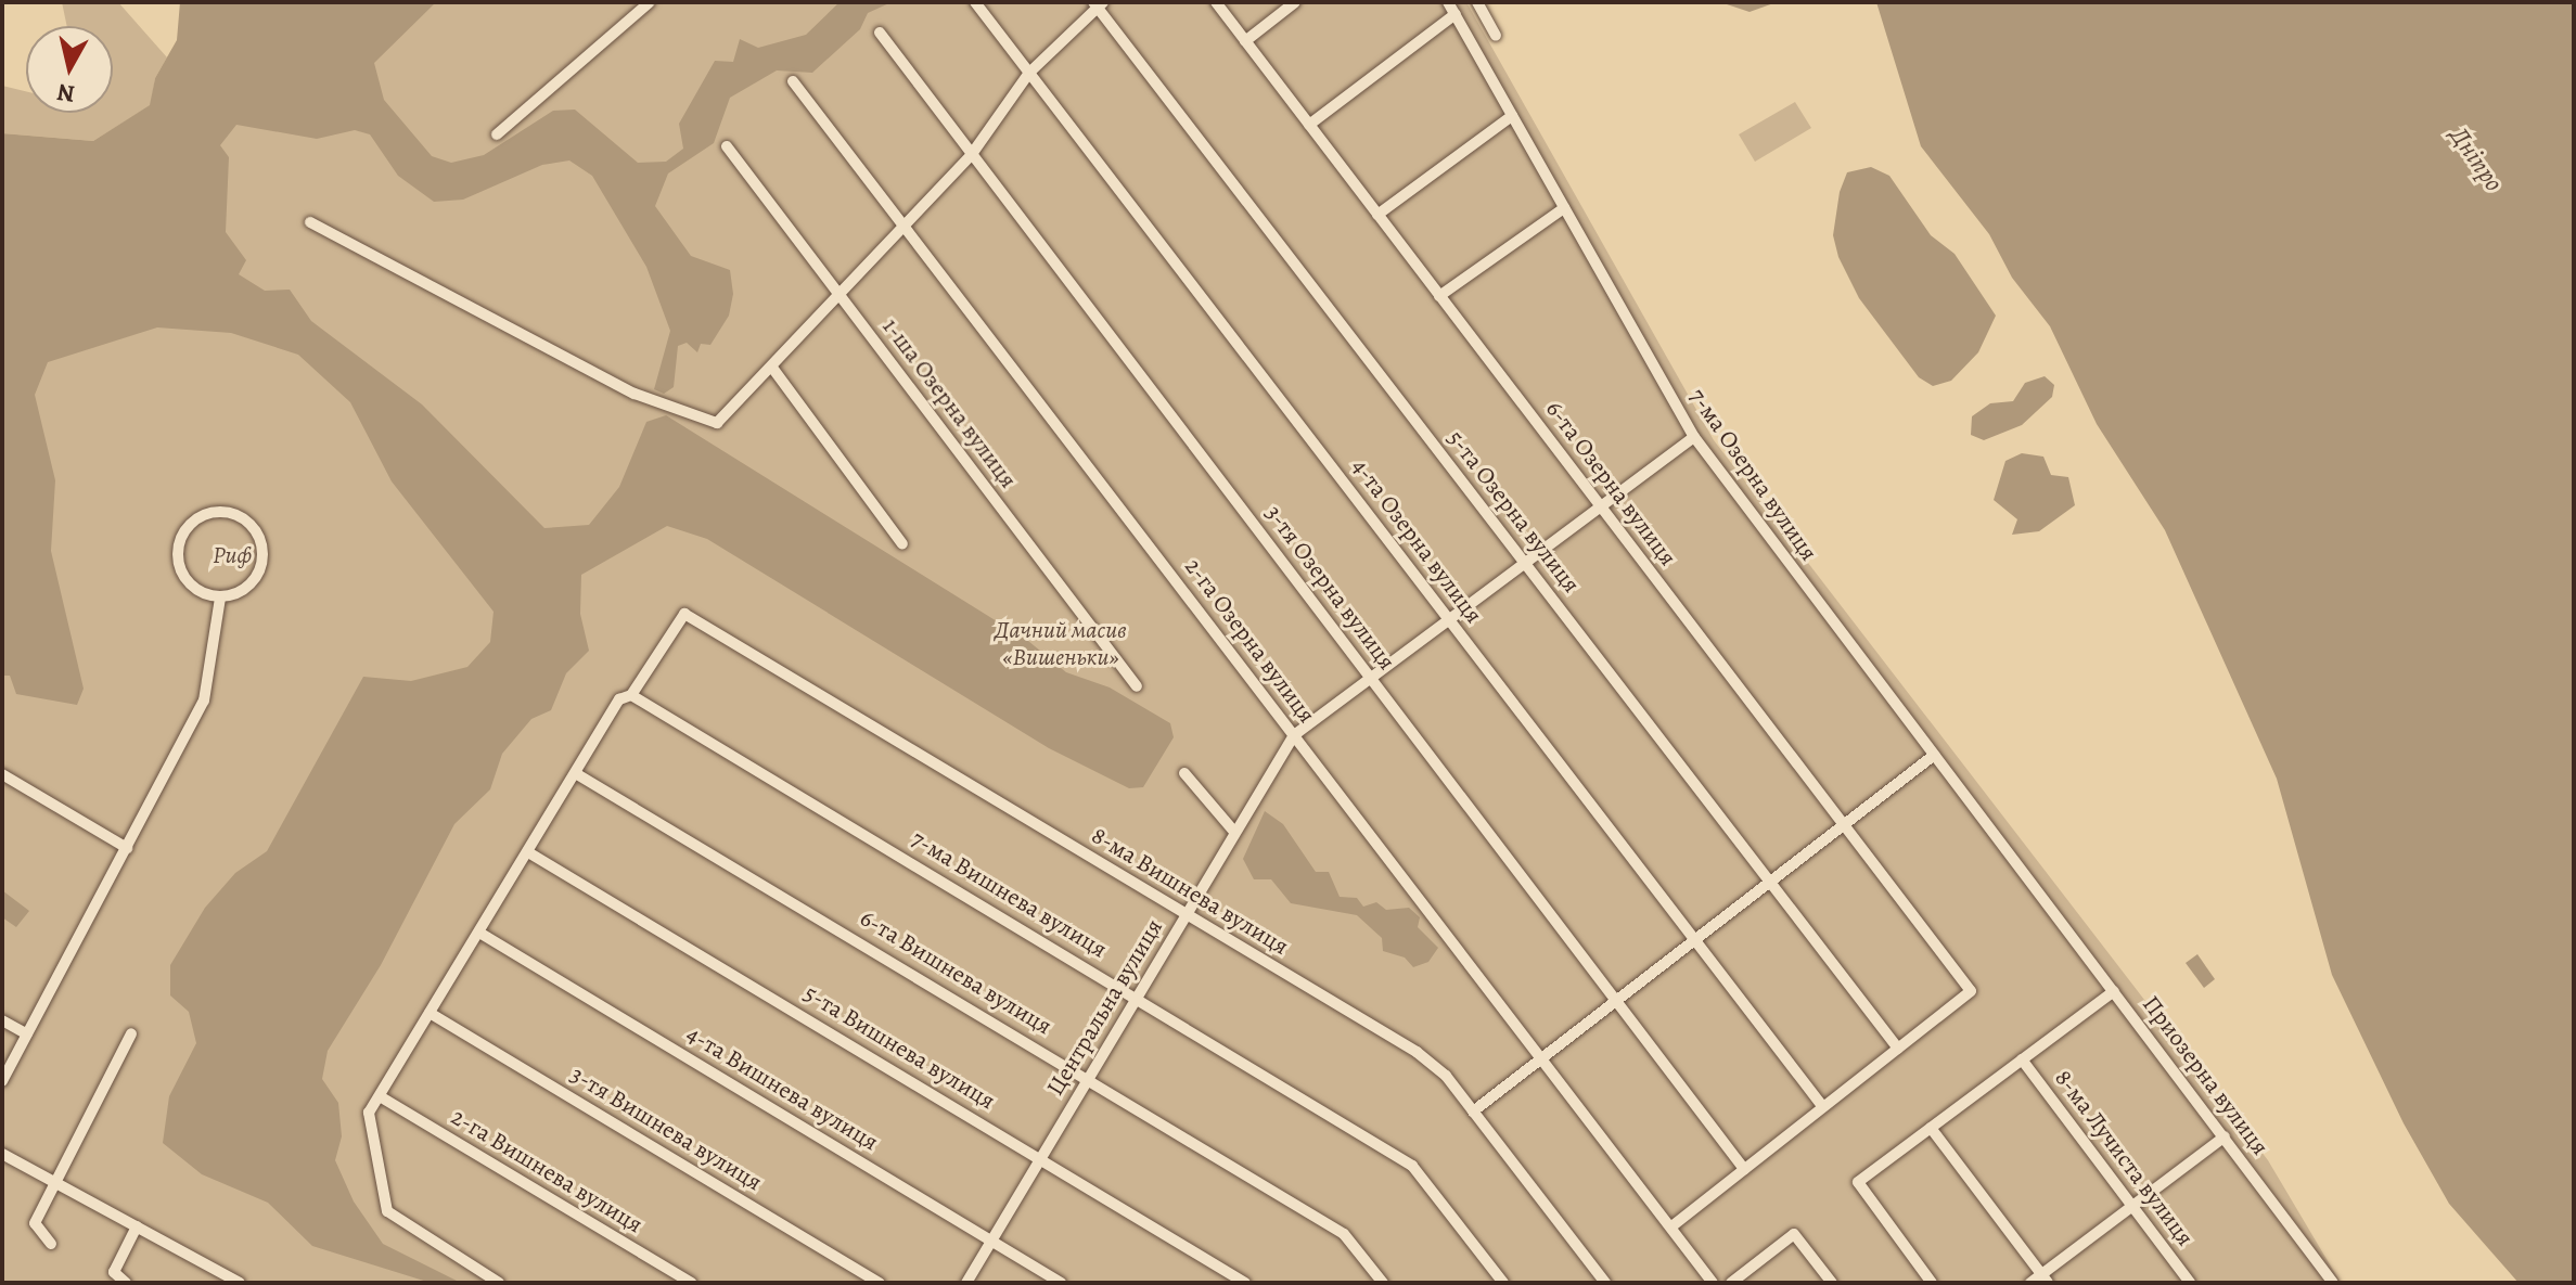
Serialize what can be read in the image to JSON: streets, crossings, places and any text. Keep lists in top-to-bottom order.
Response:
{
  "streets": {
    "street": [
      "1-ша Озерна вулиця",
      "7-ма Озерна вулиця",
      "6-та Озерна вулиця",
      "5-та Озерна вулиця",
      "4-та Озерна вулиця",
      "3-тя Озерна вулиця",
      "2-га Озерна вулиця",
      "8-ма Вишнева вулиця",
      "7-ма Вишнева вулиця",
      "6-та Вишнева вулиця",
      "Центральна вулиця",
      "5-та Вишнева вулиця",
      "Приозерна вулиця",
      "4-та Вишнева вулиця",
      "3-тя Вишнева вулиця",
      "8-ма Лучиста вулиця",
      "2-га Вишнева вулиця"
    ]
  },
  "crossings": [
    ["7-ма Озерна вулиця", "Центральна вулиця"],
    ["7-ма Озерна вулиця", "Приозерна вулиця"],
    ["6-та Озерна вулиця", "5-та Озерна вулиця"],
    ["6-та Озерна вулиця", "Центральна вулиця"],
    ["5-та Озерна вулиця", "Центральна вулиця"],
    ["4-та Озерна вулиця", "Центральна вулиця"],
    ["3-тя Озерна вулиця", "Центральна вулиця"],
    ["2-га Озерна вулиця", "Центральна вулиця"],
    ["8-ма Вишнева вулиця", "7-ма Вишнева вулиця"],
    ["8-ма Вишнева вулиця", "Центральна вулиця"],
    ["7-ма Вишнева вулиця", "Центральна вулиця"],
    ["6-та Вишнева вулиця", "Центральна вулиця"],
    ["Центральна вулиця", "5-та Вишнева вулиця"],
    ["Центральна вулиця", "4-та Вишнева вулиця"]
  ],
  "water": ["Дніпро"],
  "parks": ["Риф", "Дачний масив «Вишеньки»"],
  "north": "bottom"
}
